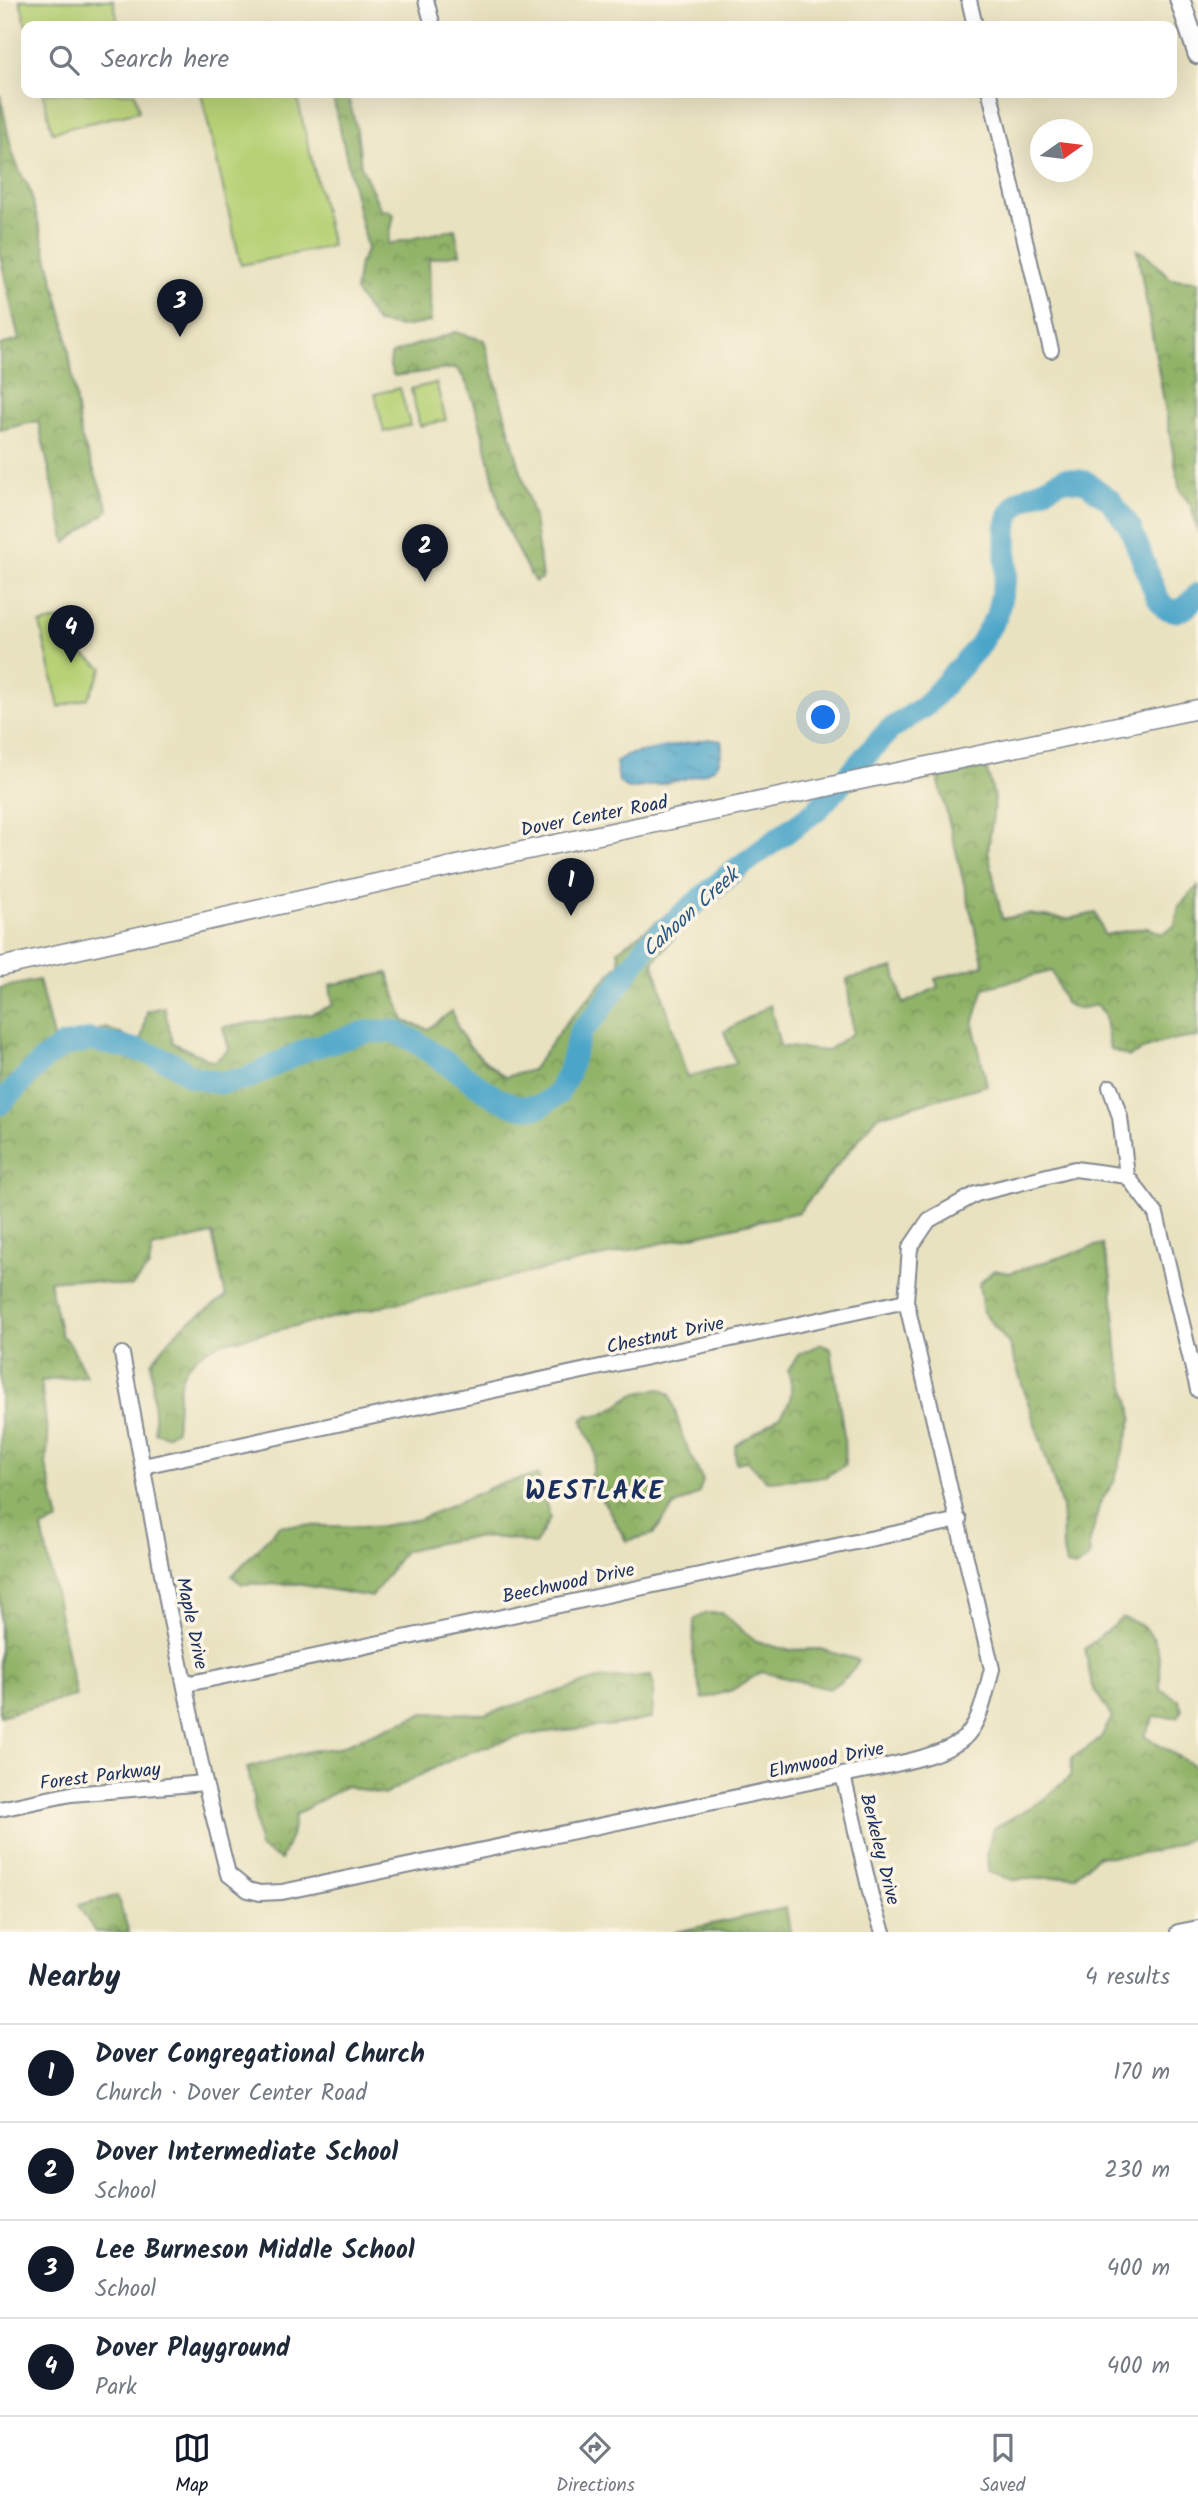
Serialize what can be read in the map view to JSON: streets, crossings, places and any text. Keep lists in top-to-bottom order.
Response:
{
  "streets": {
    "street": [
      "Dover Center Road",
      "Chestnut Drive",
      "Beechwood Drive",
      "Maple Drive",
      "Elmwood Drive",
      "Forest Parkway",
      "Berkeley Drive"
    ]
  },
  "crossings": [
    ["Chestnut Drive", "Maple Drive"],
    ["Chestnut Drive", "Elmwood Drive"],
    ["Beechwood Drive", "Maple Drive"],
    ["Beechwood Drive", "Elmwood Drive"],
    ["Maple Drive", "Elmwood Drive"],
    ["Maple Drive", "Forest Parkway"],
    ["Elmwood Drive", "Berkeley Drive"]
  ],
  "districts": ["WESTLAKE"],
  "water": ["Cahoon Creek"],
  "north": "right",
  "page": {
    "search": "Search here",
    "pins": [
      "3",
      "2",
      "4",
      "1"
    ],
    "heading": ["Nearby", "4 results"],
    "list": [
      {
        "mark": "1",
        "name": "Dover Congregational Church",
        "note": "Church · Dover Center Road",
        "value": "170 m"
      },
      {
        "mark": "2",
        "name": "Dover Intermediate School",
        "note": "School",
        "value": "230 m"
      },
      {
        "mark": "3",
        "name": "Lee Burneson Middle School",
        "note": "School",
        "value": "400 m"
      },
      {
        "mark": "4",
        "name": "Dover Playground",
        "note": "Park",
        "value": "400 m"
      }
    ],
    "nav": ["Map", "Directions", "Saved"]
  }
}
